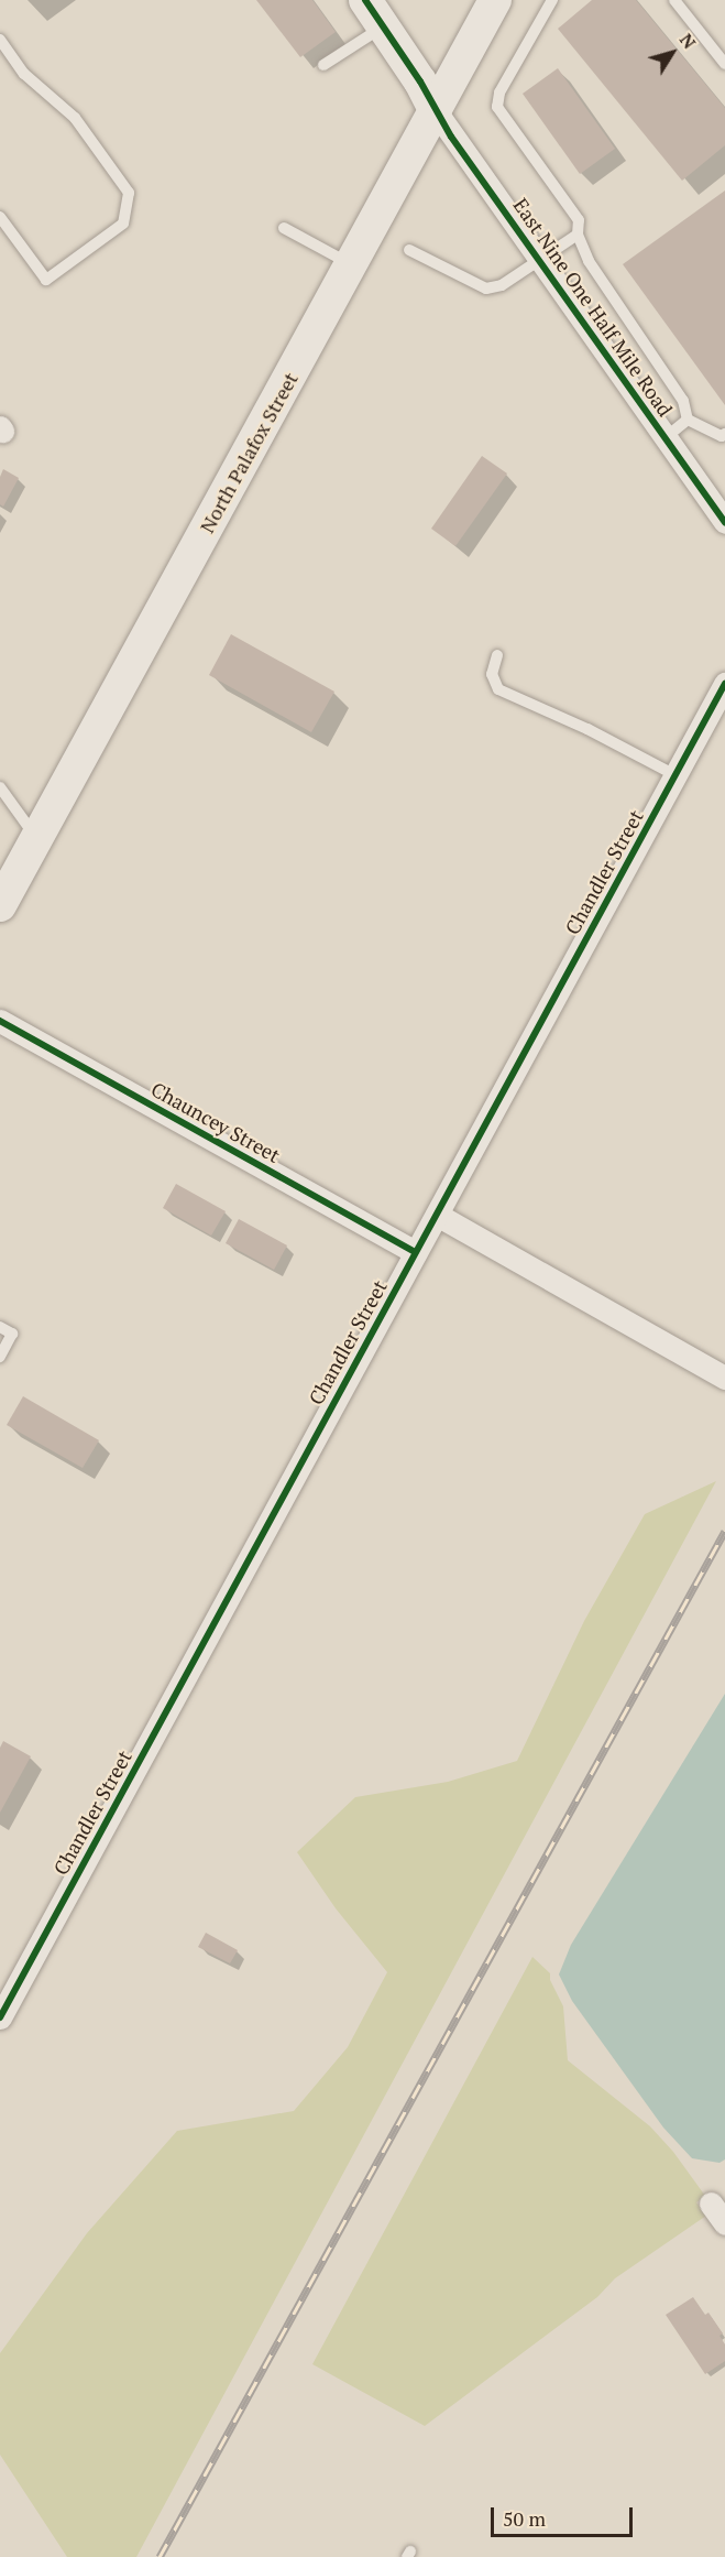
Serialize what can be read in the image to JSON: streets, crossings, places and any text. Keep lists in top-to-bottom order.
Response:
{
  "streets": {
    "main road": ["North Palafox Street"],
    "street": ["East Nine One Half Mile Road", "Chandler Street", "Chauncey Street"]
  },
  "crossings": [
    ["East Nine One Half Mile Road", "North Palafox Street"],
    ["Chandler Street", "Chauncey Street"]
  ],
  "scale_bar": "50 m",
  "north": "top right"
}
